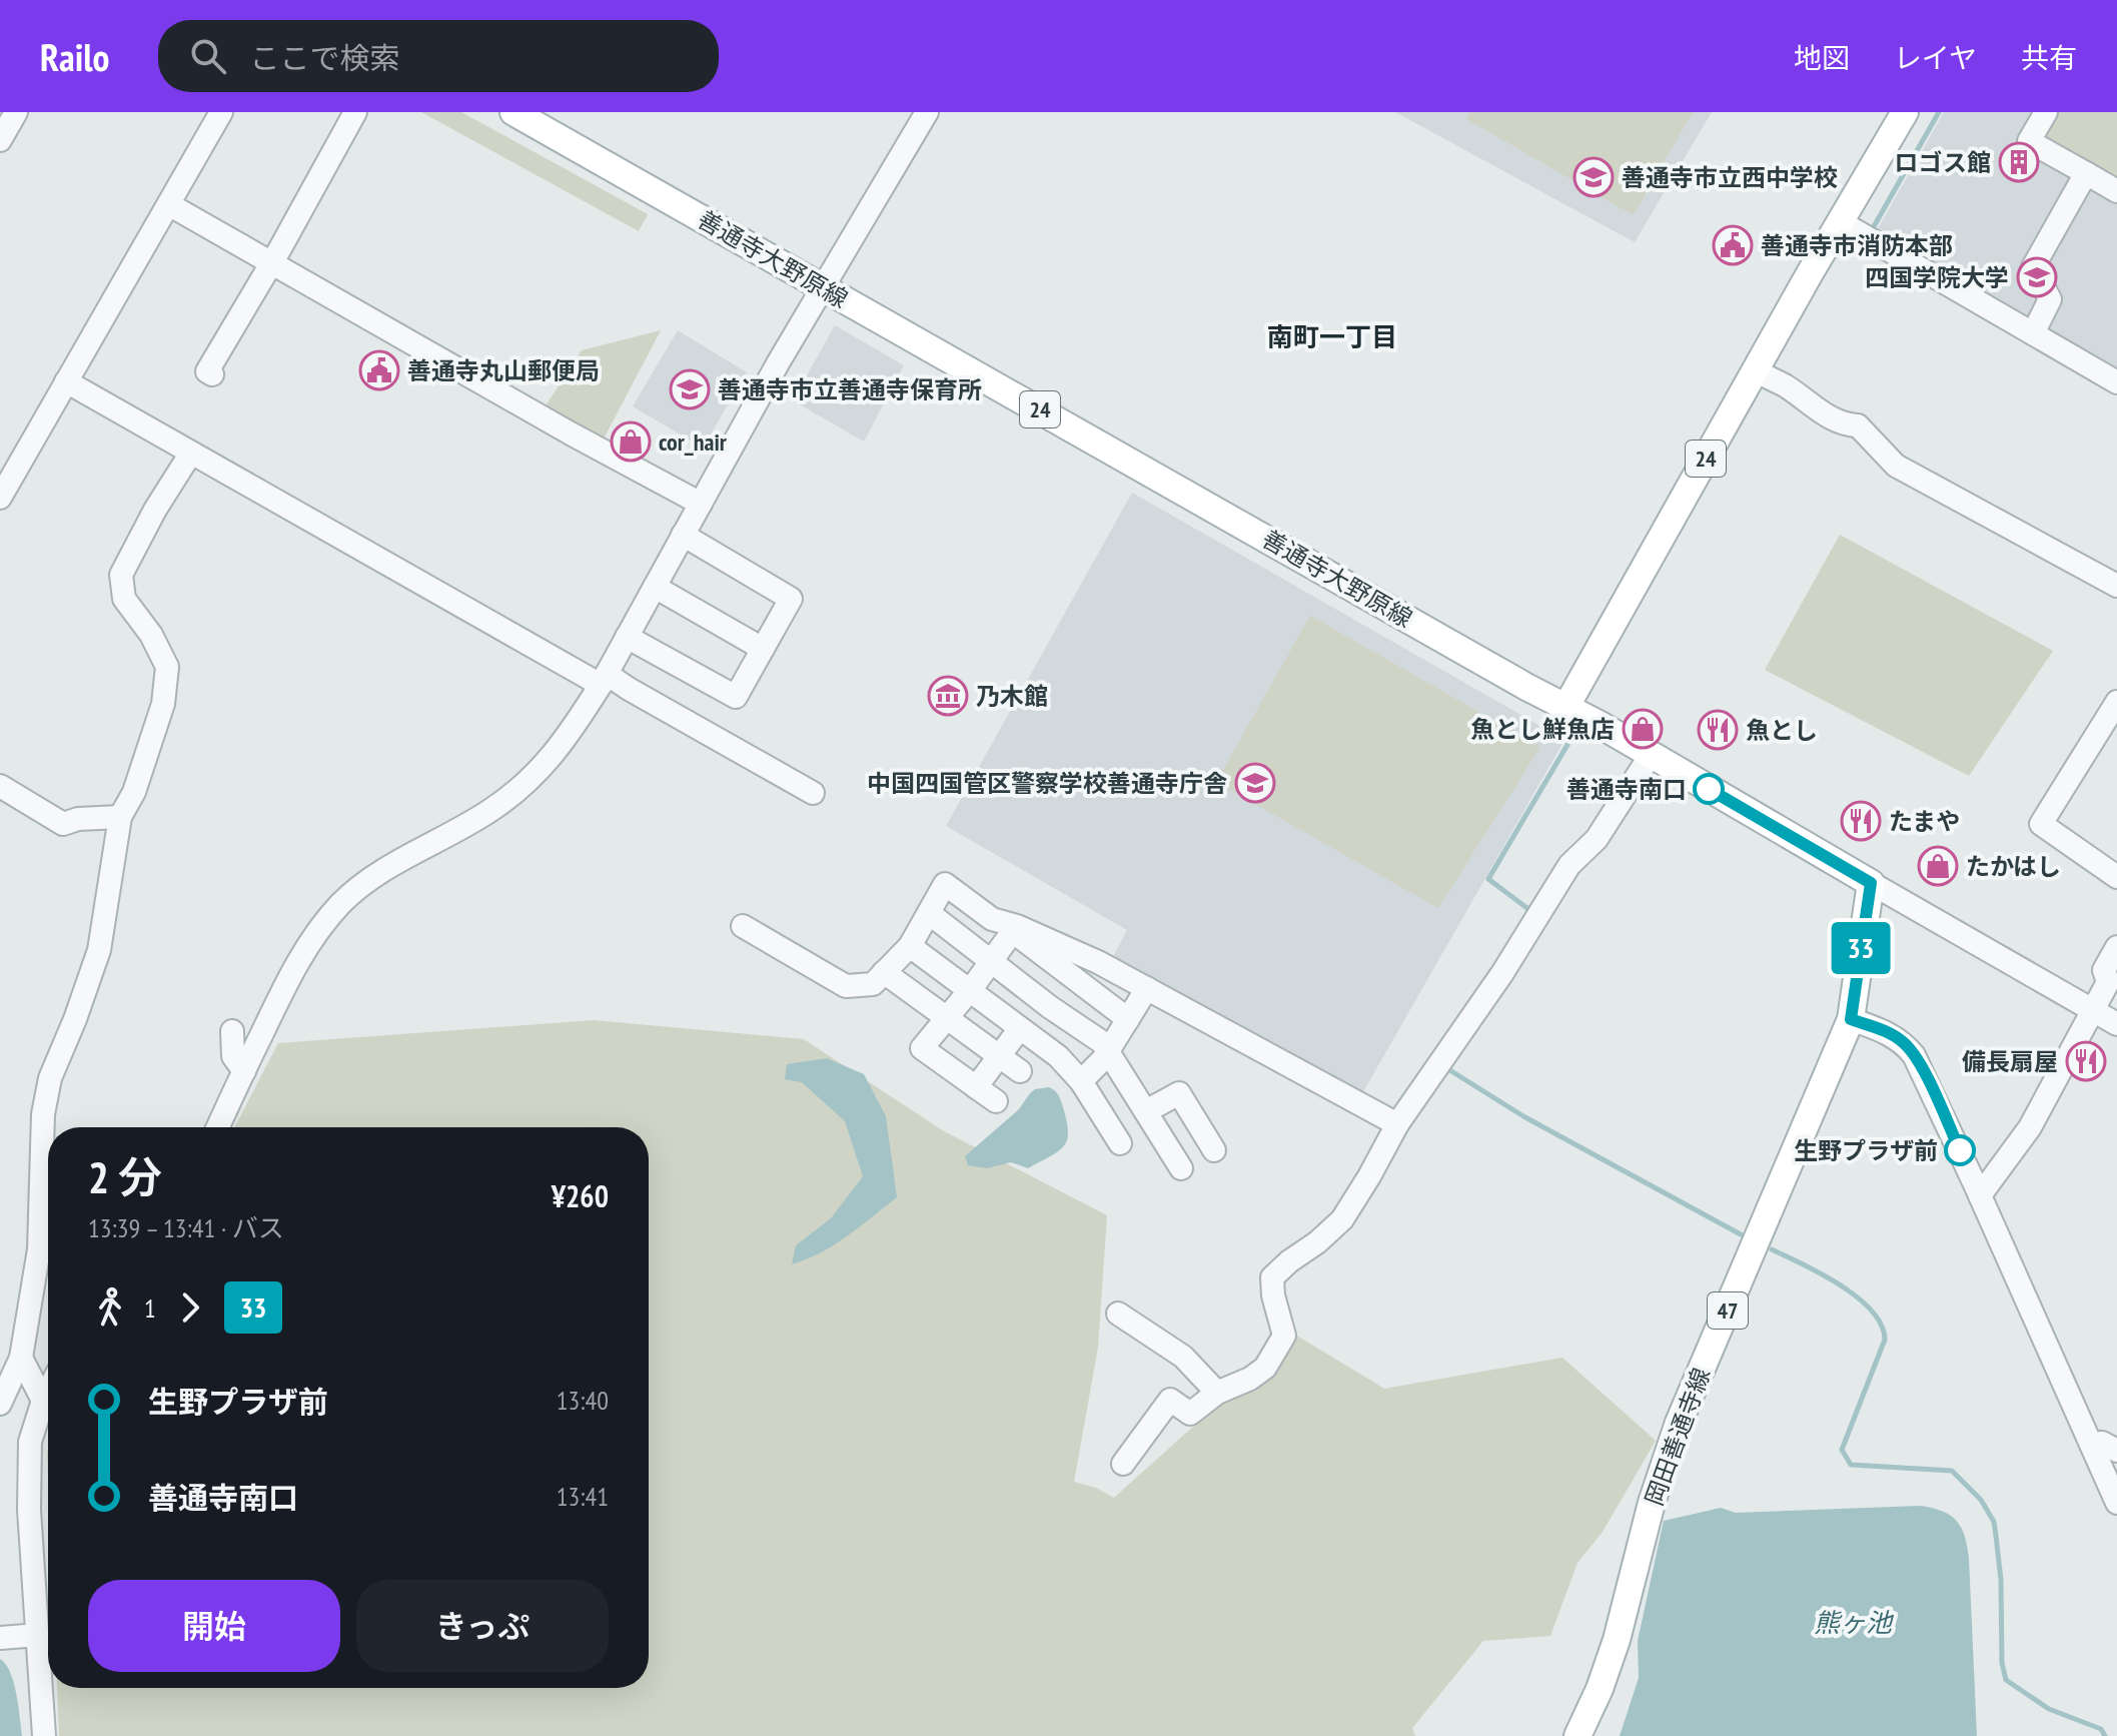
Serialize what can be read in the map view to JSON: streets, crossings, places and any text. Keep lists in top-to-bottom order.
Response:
{
  "streets": {
    "main road": [
      "善通寺大野原線",
      "24",
      "47",
      "岡田善通寺線"
    ]
  },
  "crossings": [
    ["善通寺大野原線", "24"]
  ],
  "districts": ["南町一丁目"],
  "water": ["熊ヶ池"],
  "places": {
    "building": ["ロゴス館"],
    "school or university": [
      "善通寺市立西中学校",
      "四国学院大学",
      "善通寺市立善通寺保育所",
      "中国四国管区警察学校善通寺庁舎"
    ],
    "public building": ["善通寺市消防本部", "善通寺丸山郵便局"],
    "shop": ["cor_hair", "魚とし鮮魚店", "たかはし"],
    "museum": ["乃木館"],
    "restaurant": ["魚とし", "たまや", "備長扇屋"],
    "other": ["善通寺南口", "生野プラザ前"]
  },
  "lines": ["bus line 33"],
  "page": {
    "header": "Railo",
    "search": "ここで検索",
    "nav": ["地図", "レイヤ", "共有"],
    "on_map": "33",
    "heading": ["2 分", "13:39 – 13:41 · バス", "¥260"],
    "legs": ["1", "33"],
    "list": [
      {
        "name": "生野プラザ前",
        "value": "13:40"
      },
      {
        "name": "善通寺南口",
        "value": "13:41"
      }
    ],
    "buttons": ["開始", "きっぷ"]
  }
}
